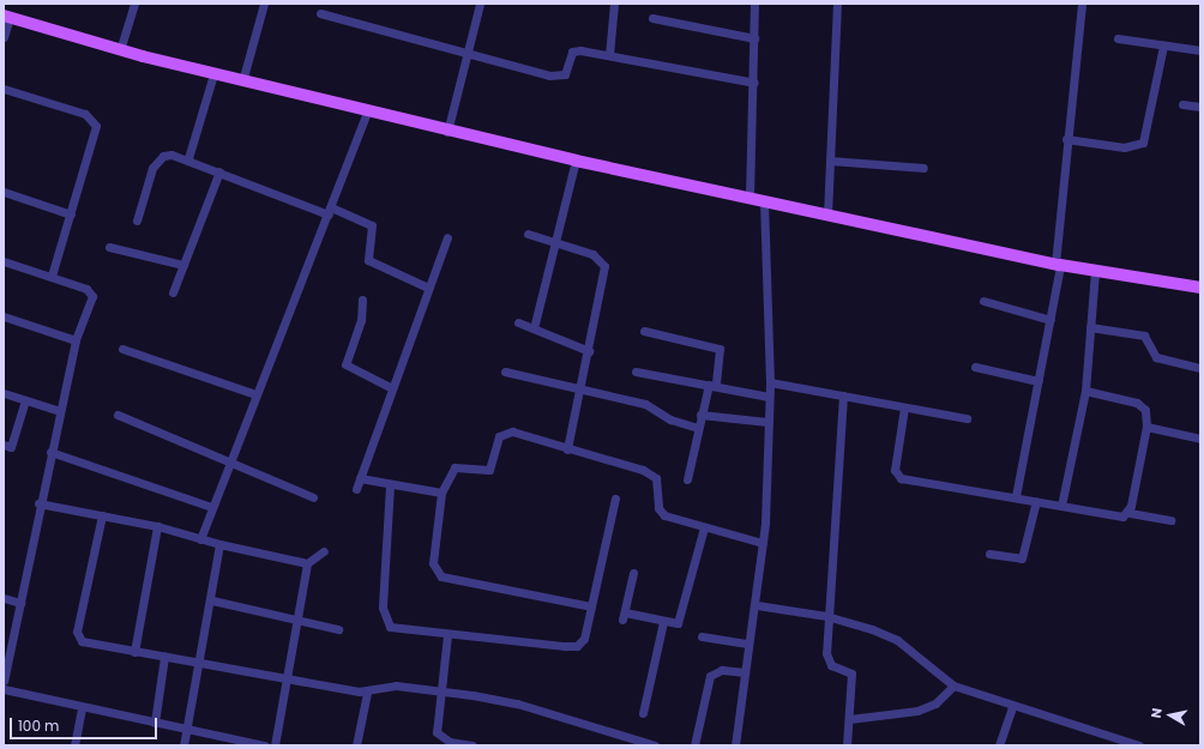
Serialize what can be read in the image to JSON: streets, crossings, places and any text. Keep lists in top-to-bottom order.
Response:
{
  "scale_bar": "100 m",
  "north": "left"
}
